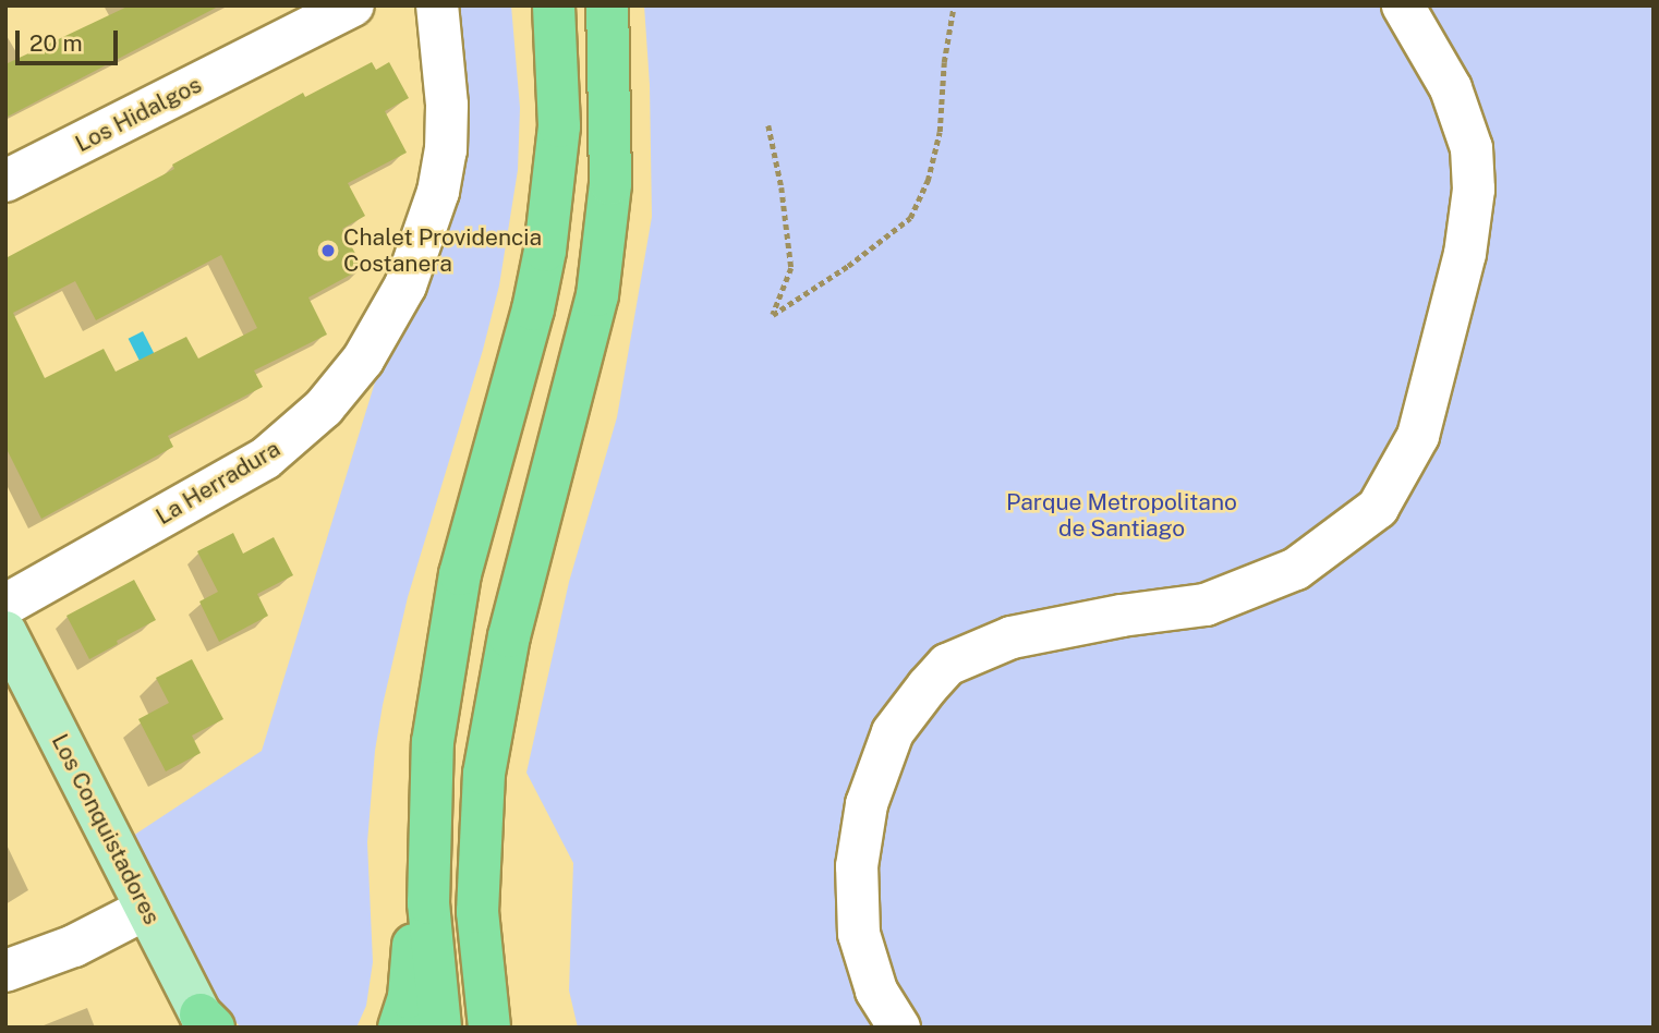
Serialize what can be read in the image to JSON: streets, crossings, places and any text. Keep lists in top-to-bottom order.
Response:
{
  "streets": {
    "main road": ["Los Conquistadores"],
    "street": ["Los Hidalgos", "La Herradura"]
  },
  "parks": ["Parque Metropolitano de Santiago"],
  "places": ["Chalet Providencia Costanera"],
  "scale_bar": "20 m"
}
